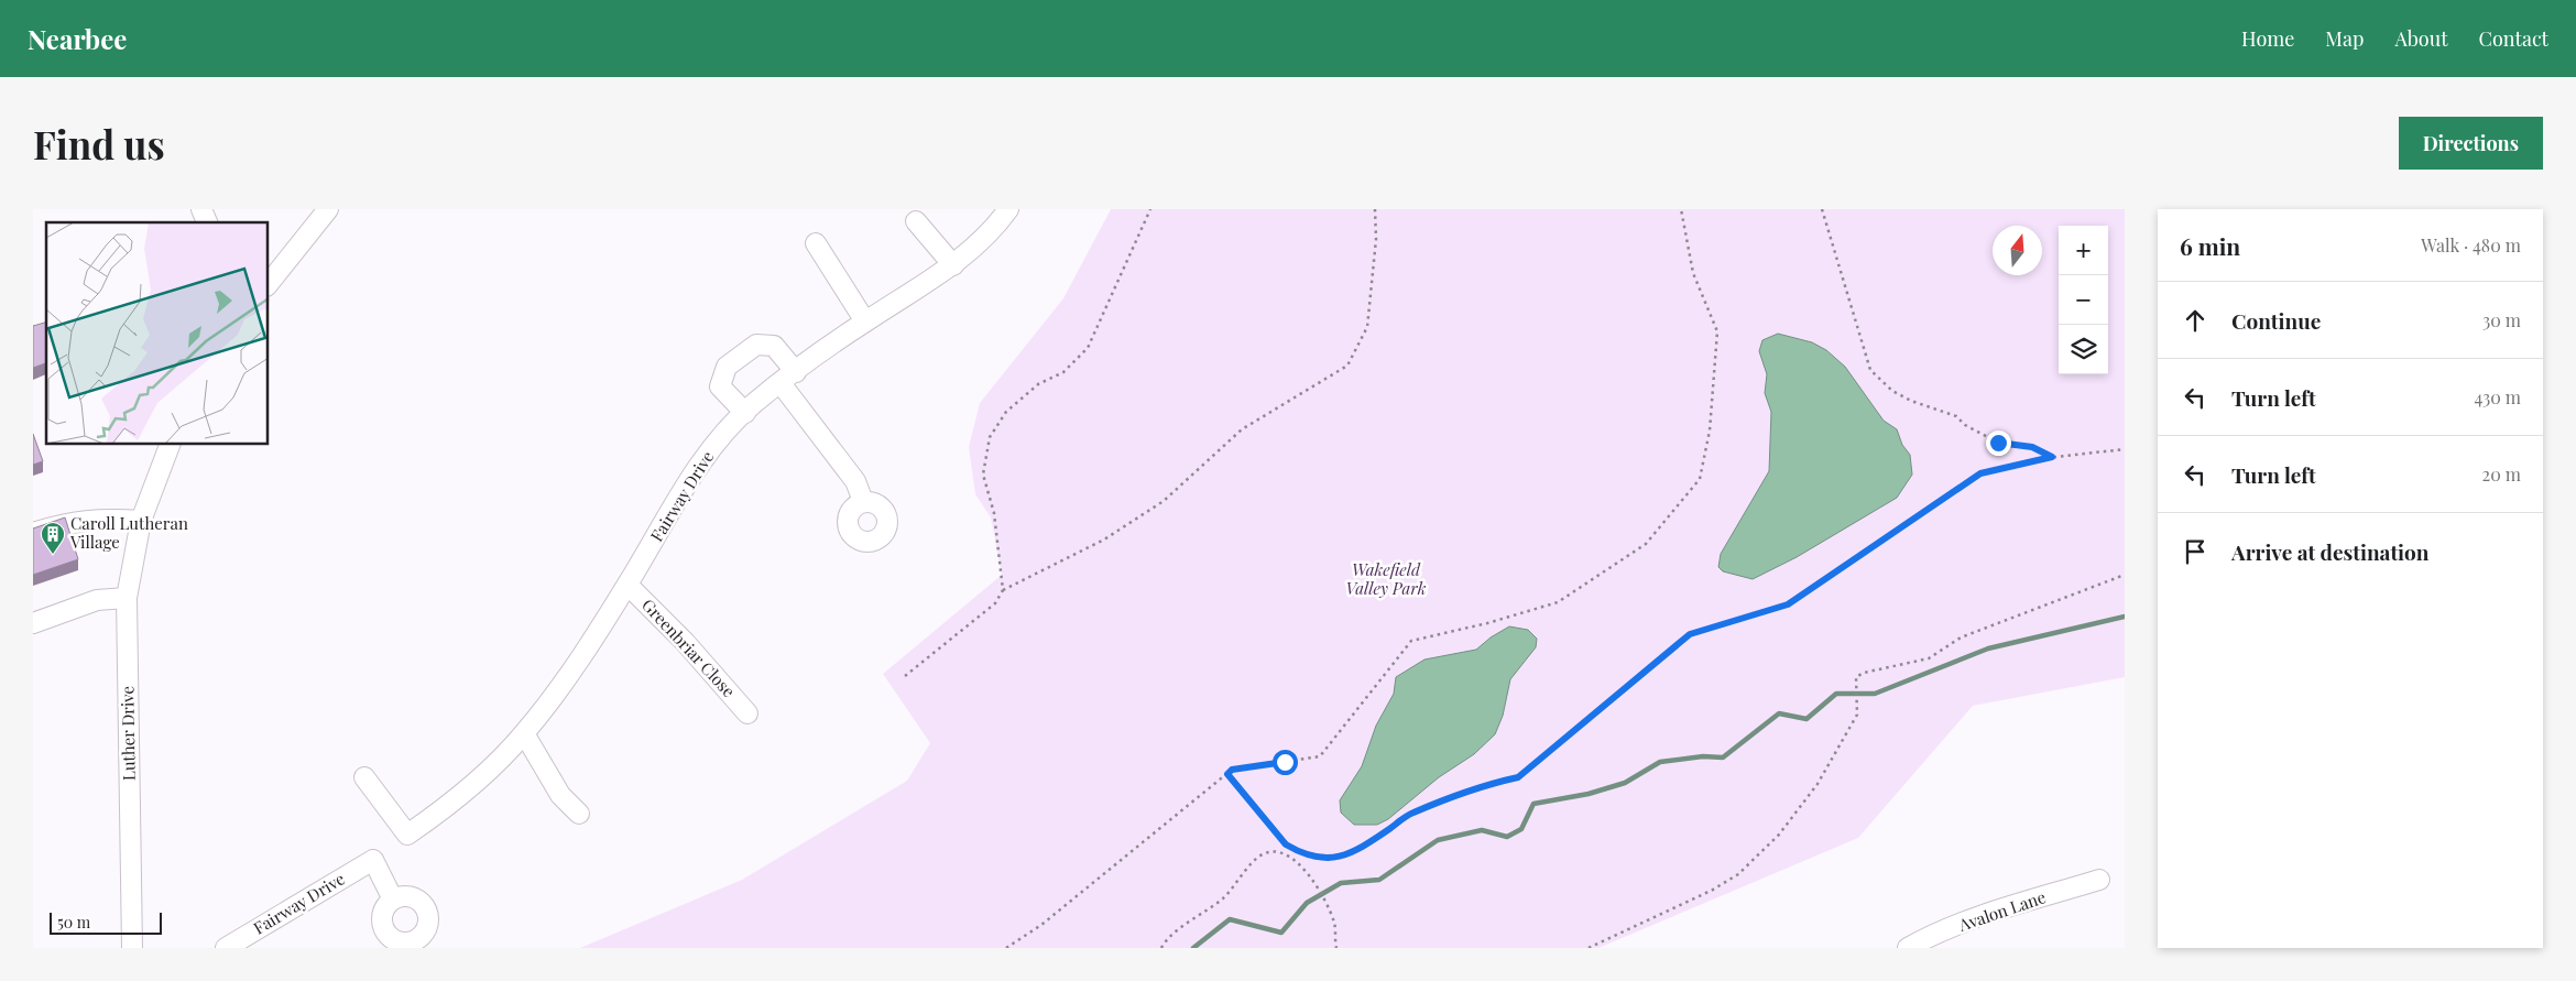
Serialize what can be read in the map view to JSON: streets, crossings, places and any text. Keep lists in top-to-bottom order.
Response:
{
  "streets": {
    "street": [
      "Fairway Drive",
      "Greenbriar Close",
      "Luther Drive",
      "Avalon Lane"
    ]
  },
  "crossings": [
    ["Fairway Drive", "Greenbriar Close"]
  ],
  "parks": ["Wakefield Valley Park"],
  "places": {
    "building": ["Caroll Lutheran Village"]
  },
  "scale_bar": "50 m",
  "north": "top",
  "page": {
    "header": "Nearbee",
    "nav": [
      "Home",
      "Map",
      "About",
      "Contact"
    ],
    "buttons": "Directions",
    "title": "Find us",
    "heading": ["6 min", "Walk · 480 m"],
    "map_buttons": ["+", "−"],
    "list": [
      ["Continue", "30 m"],
      ["Turn left", "430 m"],
      ["Turn left", "20 m"],
      "Arrive at destination"
    ],
    "scale": "50 m"
  }
}
